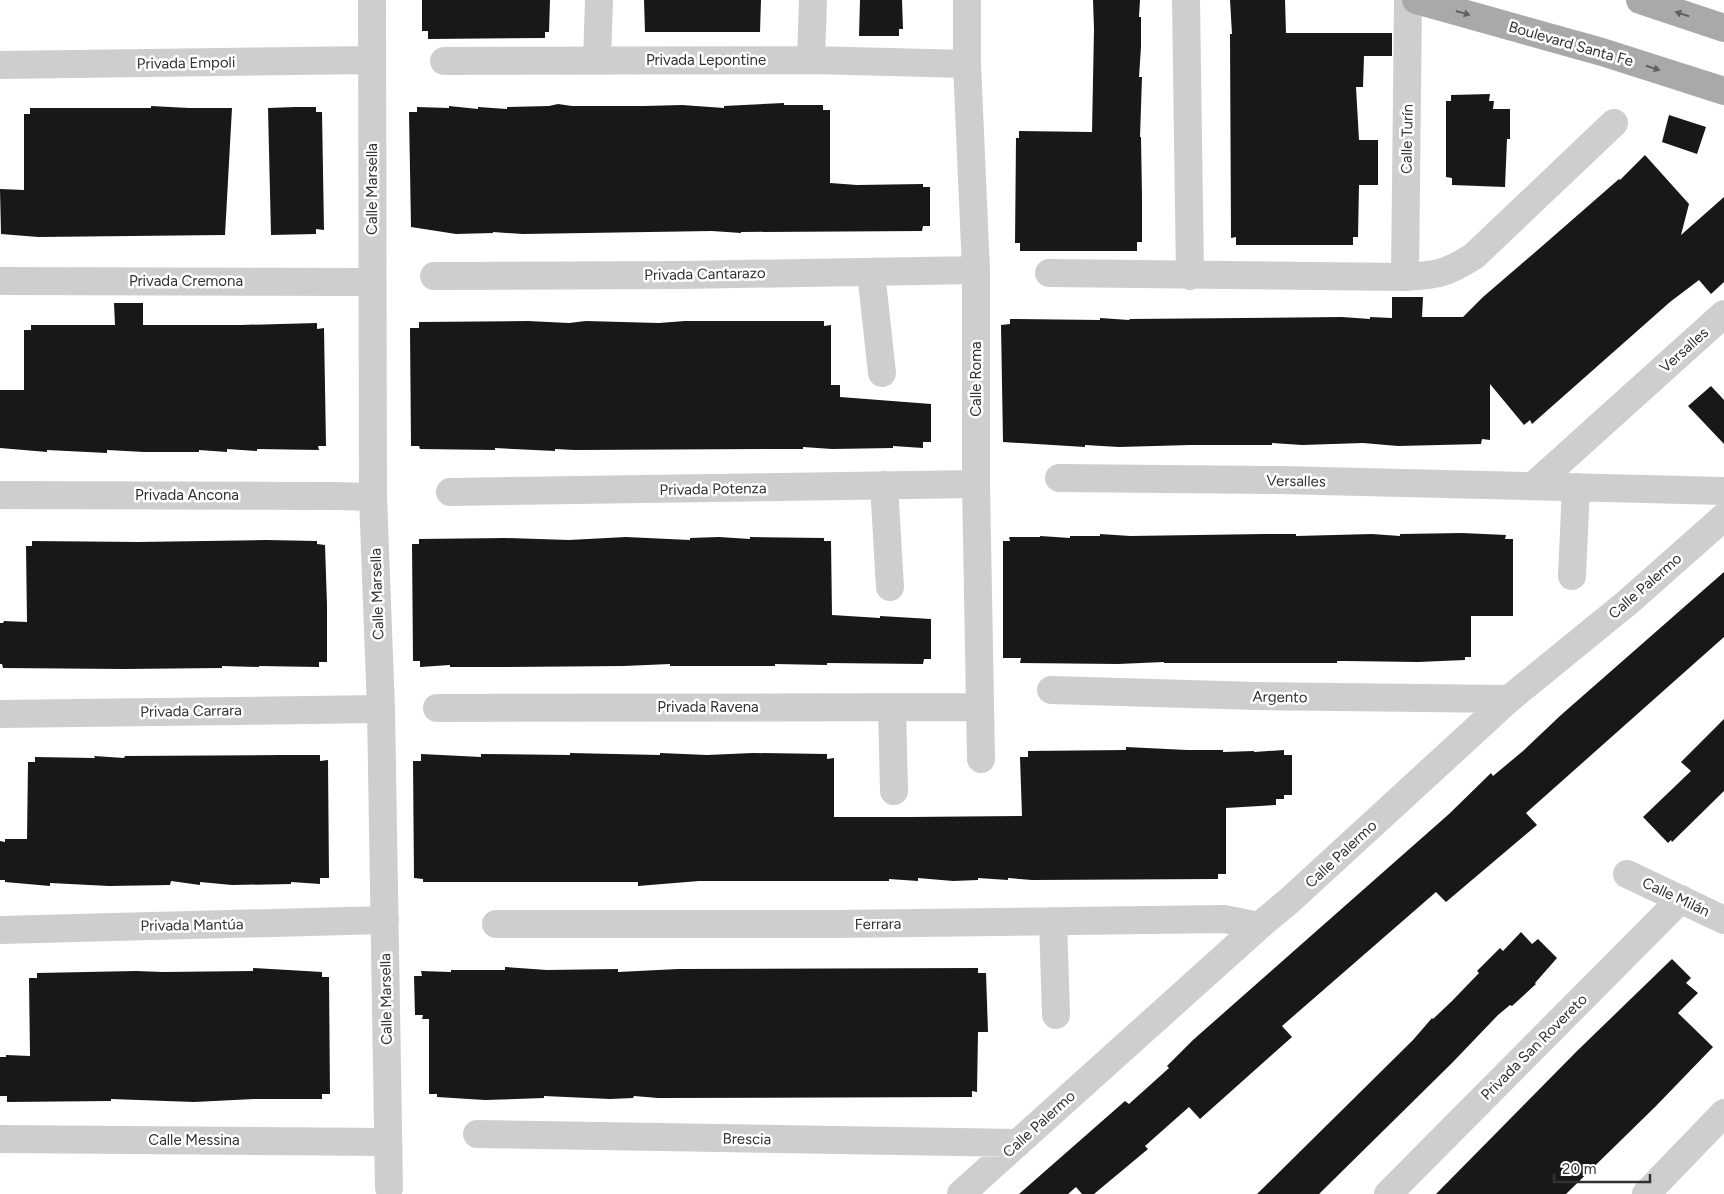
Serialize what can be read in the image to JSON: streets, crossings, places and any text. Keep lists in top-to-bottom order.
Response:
{
  "streets": {
    "main road": ["Boulevard Santa Fe"],
    "street": [
      "Privada Lepontine",
      "Privada Empoli",
      "Calle Turín",
      "Calle Marsella",
      "Privada Cantarazo",
      "Privada Cremona",
      "Versalles",
      "Calle Roma",
      "Privada Potenza",
      "Privada Ancona",
      "Calle Palermo",
      "Argento",
      "Privada Ravena",
      "Privada Carrara",
      "Calle Milán",
      "Ferrara",
      "Privada Mantúa",
      "Privada San Rovereto",
      "Brescia",
      "Calle Messina"
    ]
  },
  "crossings": [
    ["Privada Lepontine", "Calle Roma"],
    ["Privada Empoli", "Calle Marsella"],
    ["Calle Marsella", "Privada Cremona"],
    ["Calle Marsella", "Privada Ancona"],
    ["Calle Marsella", "Privada Carrara"],
    ["Calle Marsella", "Privada Mantúa"],
    ["Calle Marsella", "Calle Messina"],
    ["Privada Cantarazo", "Calle Roma"],
    ["Calle Roma", "Privada Potenza"],
    ["Calle Roma", "Privada Ravena"],
    ["Calle Palermo", "Argento"],
    ["Calle Palermo", "Ferrara"],
    ["Calle Palermo", "Brescia"],
    ["Calle Milán", "Privada San Rovereto"]
  ],
  "one_way": ["Boulevard Santa Fe"],
  "scale_bar": "20 m"
}
